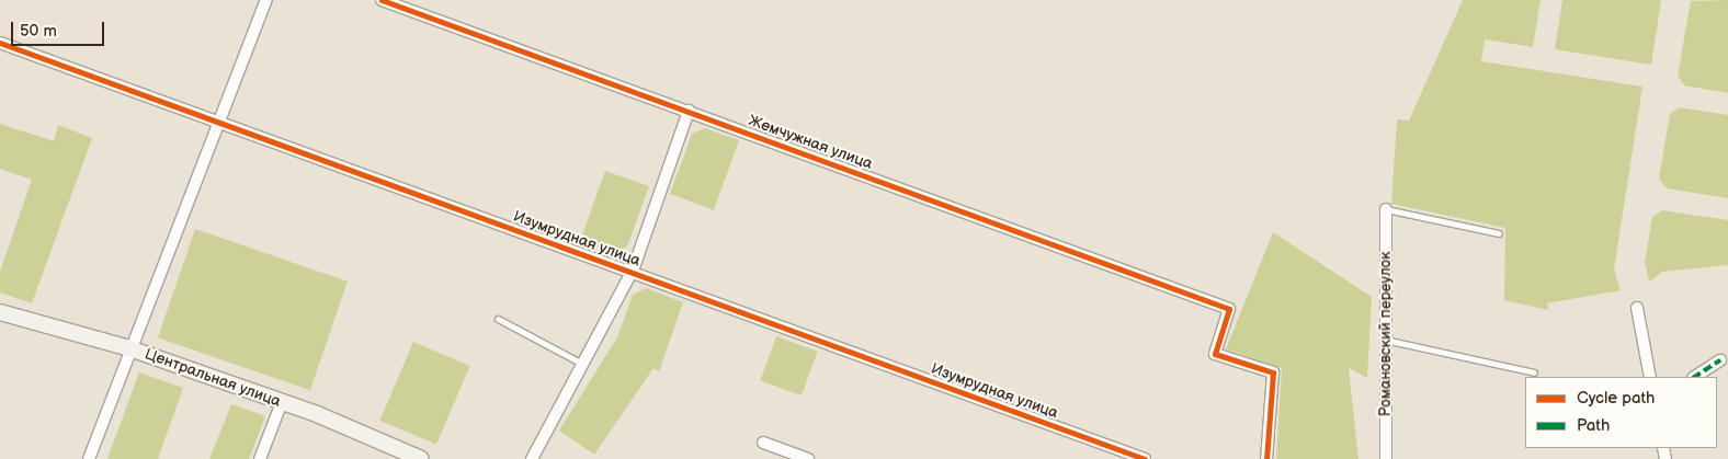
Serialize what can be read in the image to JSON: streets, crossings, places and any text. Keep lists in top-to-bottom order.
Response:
{
  "streets": {
    "main road": ["Центральная улица"],
    "street": ["Жемчужная улица", "Изумрудная улица", "Романовский переулок"]
  },
  "legend": ["Cycle path", "Path"],
  "scale_bar": "50 m"
}
